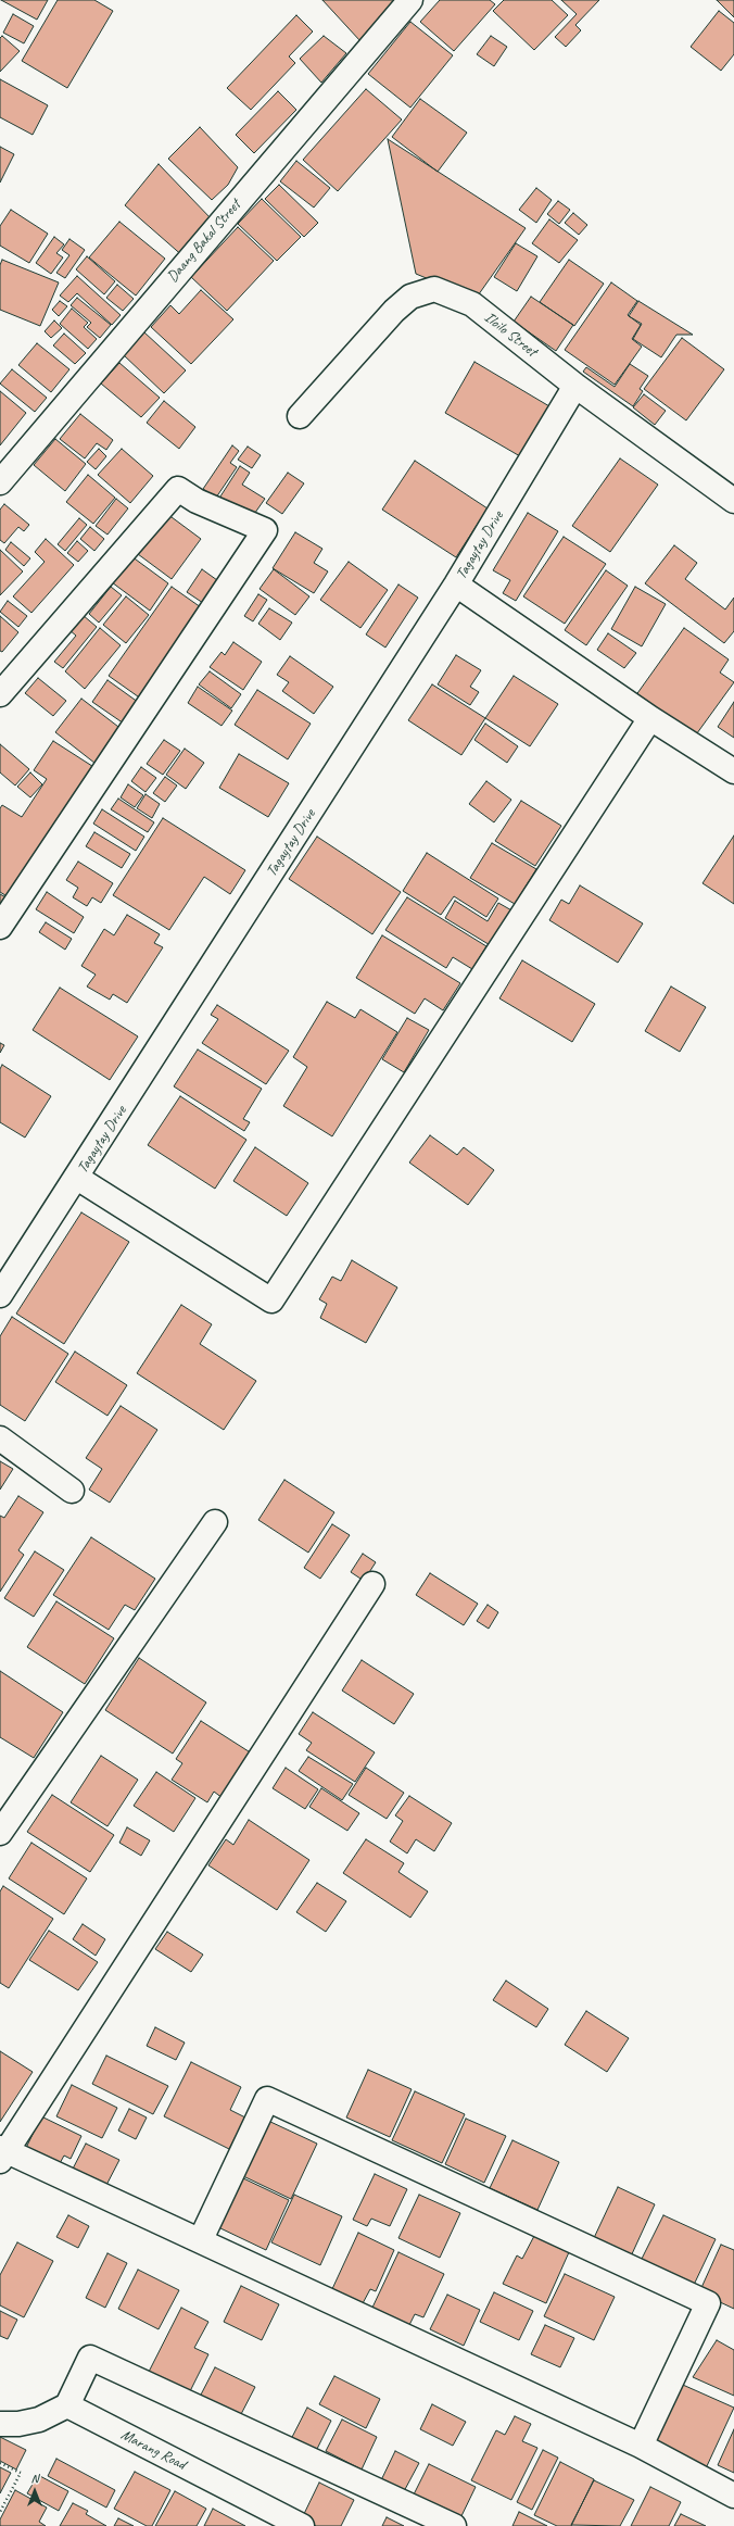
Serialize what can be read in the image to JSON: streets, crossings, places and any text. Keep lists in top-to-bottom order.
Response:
{
  "streets": {
    "street": [
      "Daang Bakal Street",
      "Iloilo Street",
      "Tagaytay Drive",
      "Marang Road"
    ]
  },
  "crossings": [
    ["Iloilo Street", "Tagaytay Drive"]
  ],
  "north": "top"
}
